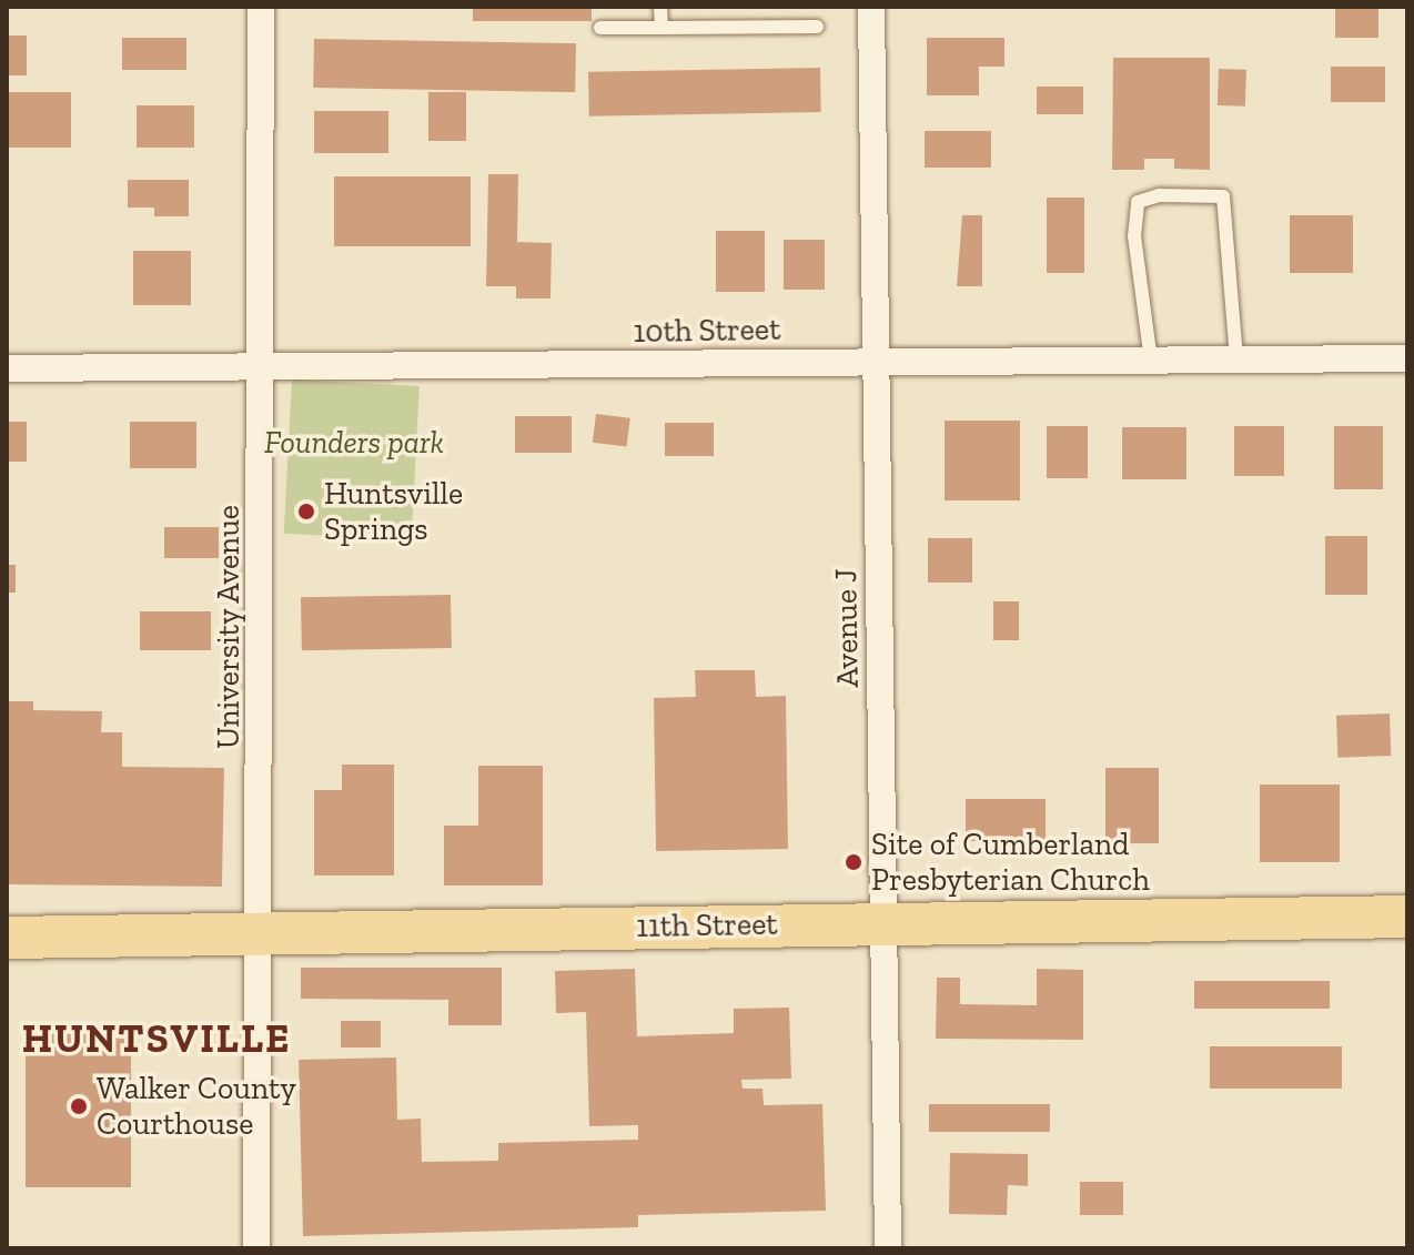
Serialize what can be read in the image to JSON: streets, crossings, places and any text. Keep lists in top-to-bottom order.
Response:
{
  "streets": {
    "main road": ["11th Street"],
    "street": ["10th Street", "University Avenue", "Avenue J"]
  },
  "crossings": [
    ["10th Street", "University Avenue"],
    ["10th Street", "Avenue J"],
    ["University Avenue", "11th Street"],
    ["Avenue J", "11th Street"]
  ],
  "districts": ["HUNTSVILLE"],
  "parks": ["Founders park"],
  "places": ["Huntsville Springs", "Site of Cumberland Presbyterian Church", "Walker County Courthouse"]
}
